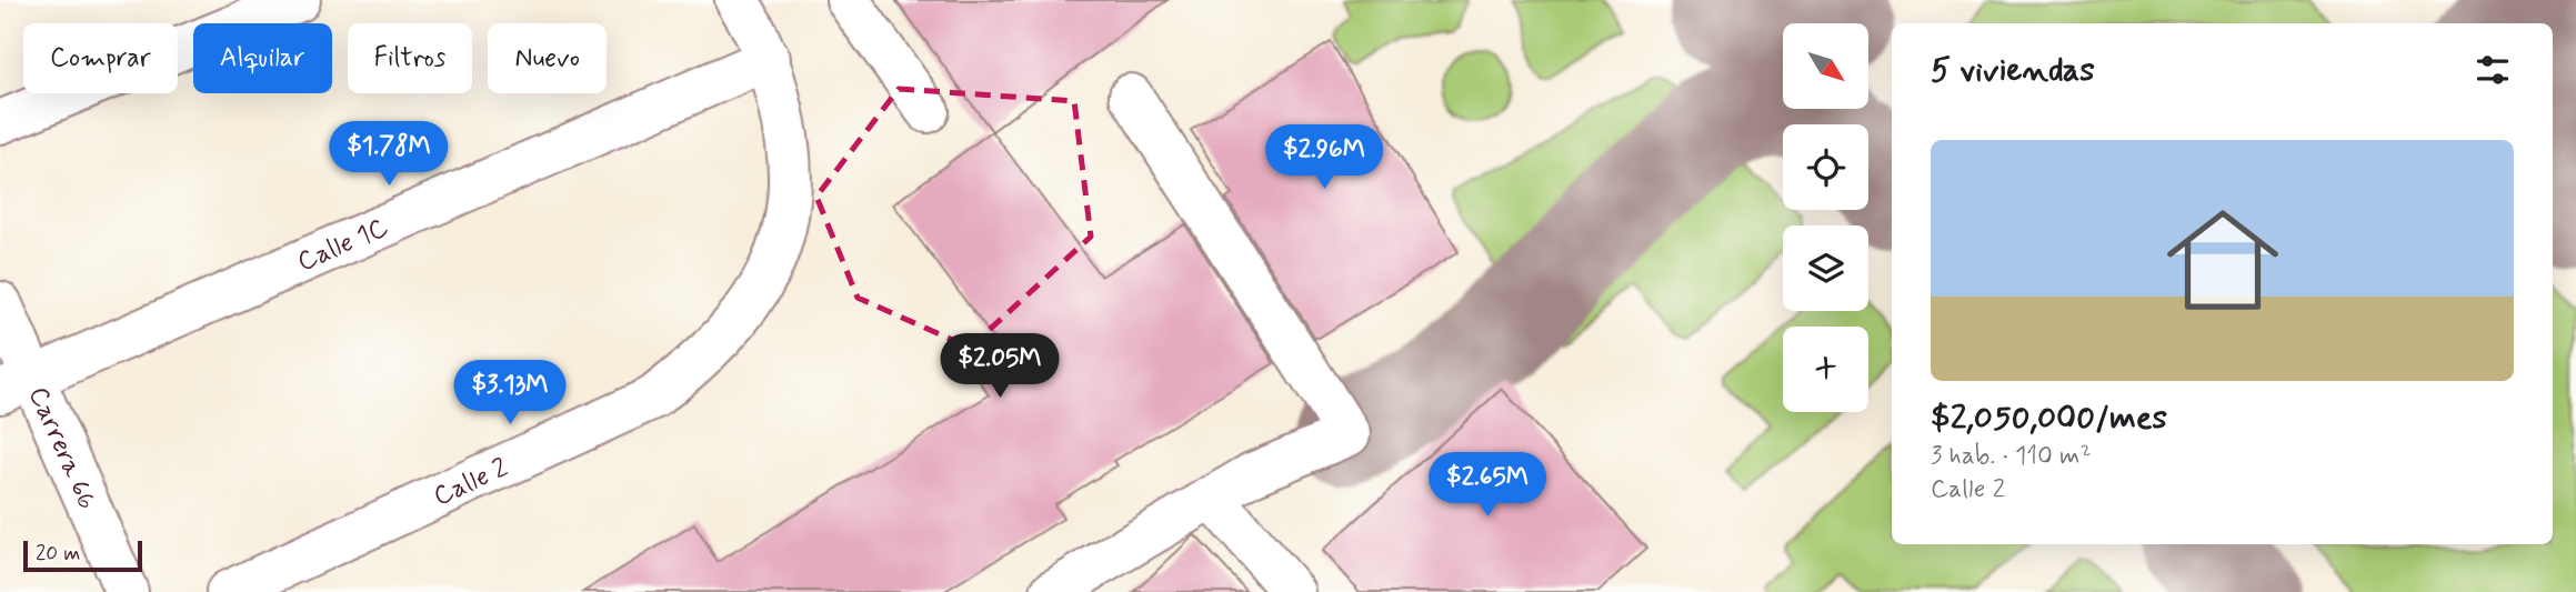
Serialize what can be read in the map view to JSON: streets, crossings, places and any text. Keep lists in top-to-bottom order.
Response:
{
  "streets": {
    "street": ["Calle 1C", "Carrera 66", "Calle 2"]
  },
  "crossings": [
    ["Calle 1C", "Carrera 66"],
    ["Calle 1C", "Calle 2"]
  ],
  "scale_bar": "20 m",
  "north": "bottom right",
  "page": {
    "map_buttons": "+",
    "chip": [
      "Comprar",
      "Alquilar",
      "Filtros",
      "Nuevo"
    ],
    "heading": "5 viviendas",
    "list": [
      {
        "name": "$2,050,000/mes",
        "note": "3 hab. · 110 m² · Calle 2"
      }
    ],
    "price": [
      "$1.78M",
      "$2.96M",
      "$2.05M",
      "$3.13M",
      "$2.65M"
    ],
    "scale": "20 m"
  }
}
